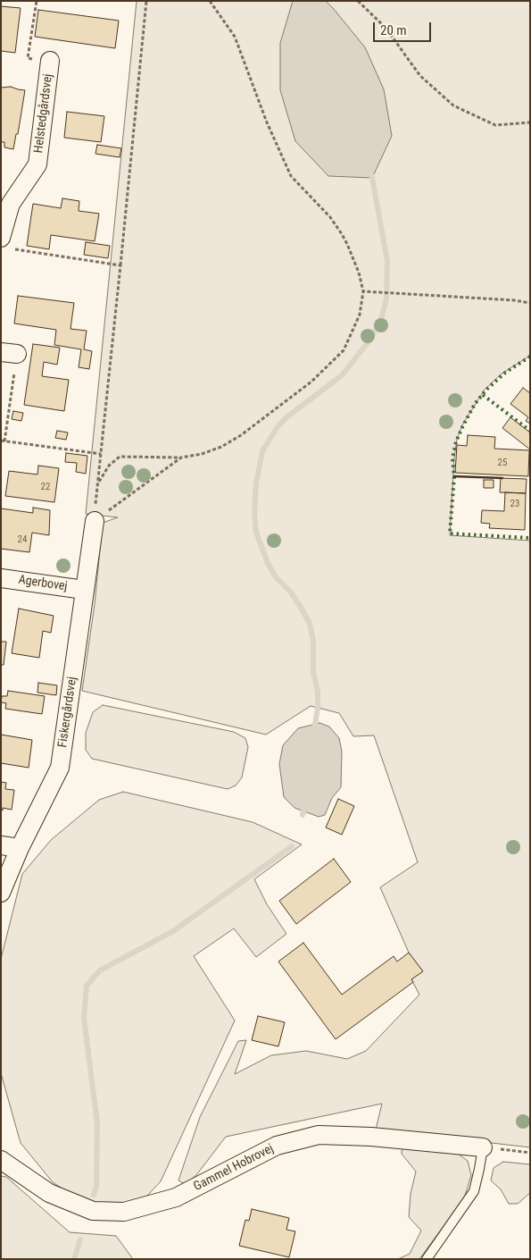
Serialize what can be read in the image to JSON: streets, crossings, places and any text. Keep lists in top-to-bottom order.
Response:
{
  "streets": {
    "street": [
      "Helstedgårdsvej",
      "Agerbovej",
      "Fiskergårdsvej",
      "Gammel Hobrovej"
    ]
  },
  "crossings": [
    ["Agerbovej", "Fiskergårdsvej"]
  ],
  "house_numbers": [
    "25",
    "22",
    "23",
    "24"
  ],
  "scale_bar": "20 m"
}
